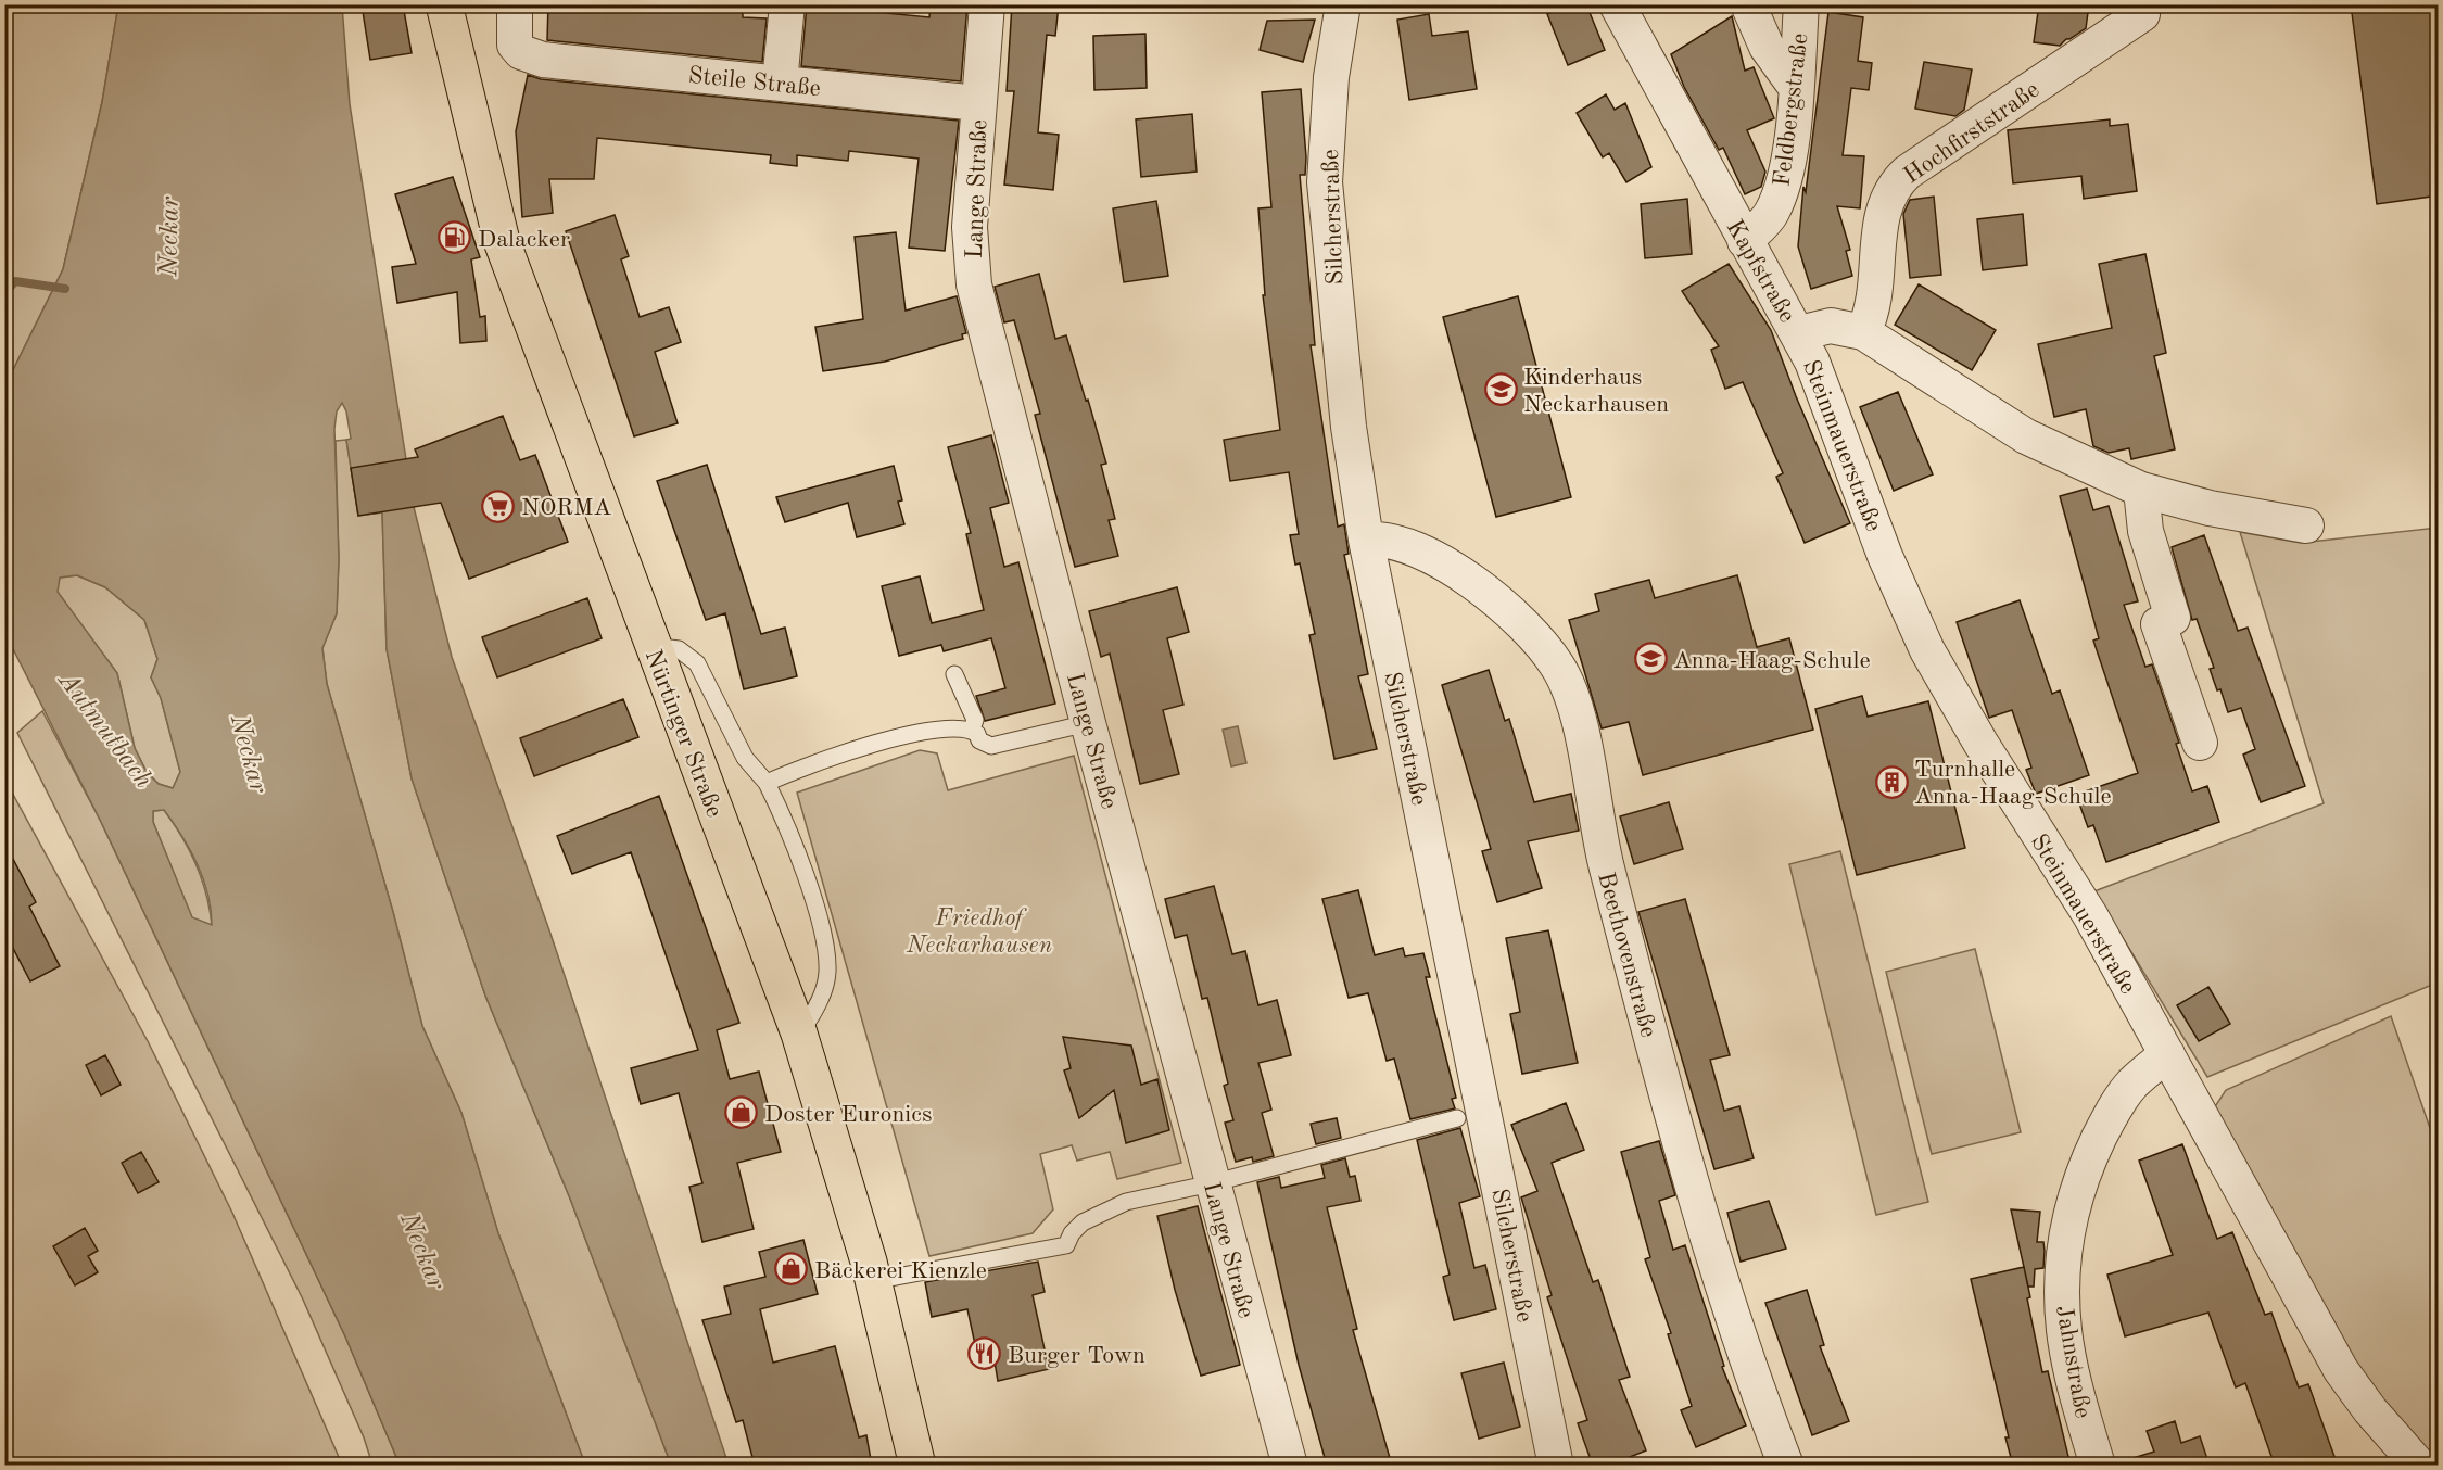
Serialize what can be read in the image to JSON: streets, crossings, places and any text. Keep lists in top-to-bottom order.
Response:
{
  "streets": {
    "main road": ["Nürtinger Straße"],
    "street": [
      "Steile Straße",
      "Feldbergstraße",
      "Hochfirststraße",
      "Lange Straße",
      "Silcherstraße",
      "Kapfstraße",
      "Steinmauerstraße",
      "Beethovenstraße",
      "Jahnstraße"
    ]
  },
  "crossings": [
    ["Steile Straße", "Lange Straße"],
    ["Feldbergstraße", "Kapfstraße"],
    ["Hochfirststraße", "Kapfstraße"],
    ["Silcherstraße", "Beethovenstraße"],
    ["Kapfstraße", "Steinmauerstraße"],
    ["Steinmauerstraße", "Jahnstraße"]
  ],
  "water": ["Neckar", "Autmutbach"],
  "parks": ["Friedhof Neckarhausen"],
  "places": {
    "fuel station": ["Dalacker"],
    "school or university": ["Kinderhaus Neckarhausen", "Anna-Haag-Schule"],
    "supermarket": ["NORMA"],
    "building": ["Turnhalle Anna-Haag-Schule"],
    "shop": ["Doster Euronics", "Bäckerei Kienzle"],
    "restaurant": ["Burger Town"]
  }
}
